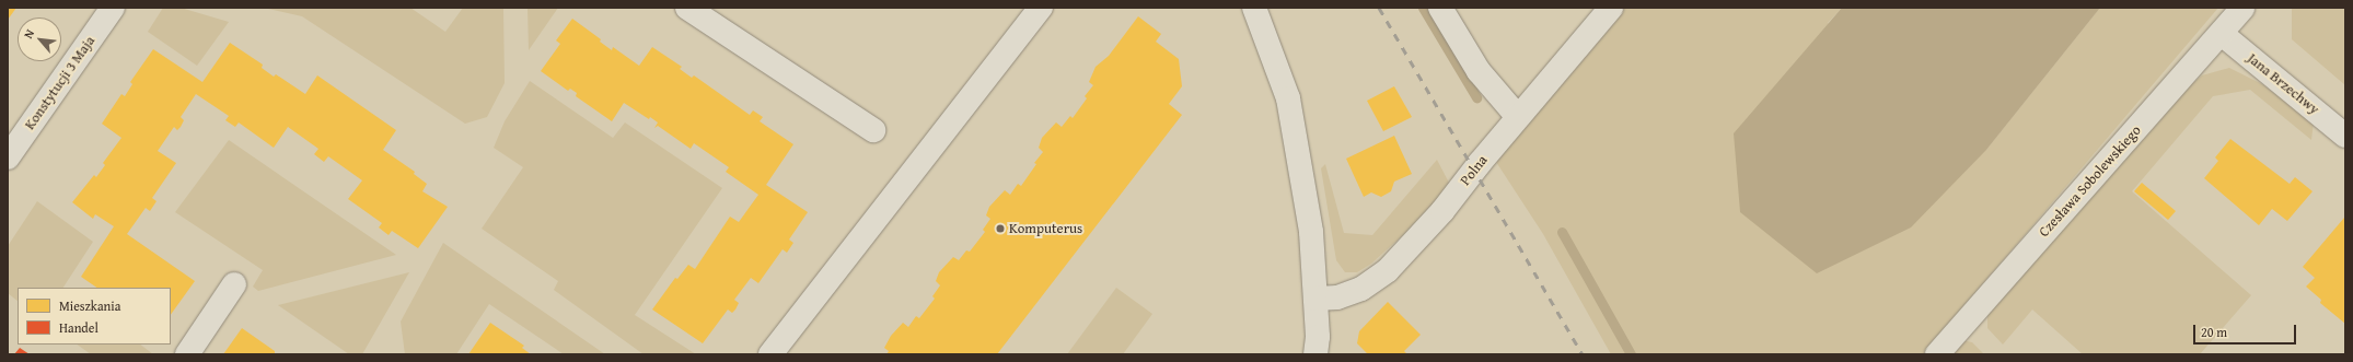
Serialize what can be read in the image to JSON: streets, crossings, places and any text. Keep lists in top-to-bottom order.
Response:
{
  "streets": {
    "street": [
      "Konstytucji 3 Maja",
      "Jana Brzechwy",
      "Polna",
      "Czesława Sobolewskiego"
    ]
  },
  "crossings": [
    ["Jana Brzechwy", "Czesława Sobolewskiego"]
  ],
  "places": ["Komputerus"],
  "legend": ["Mieszkania", "Handel"],
  "scale_bar": "20 m",
  "north": "top left"
}
